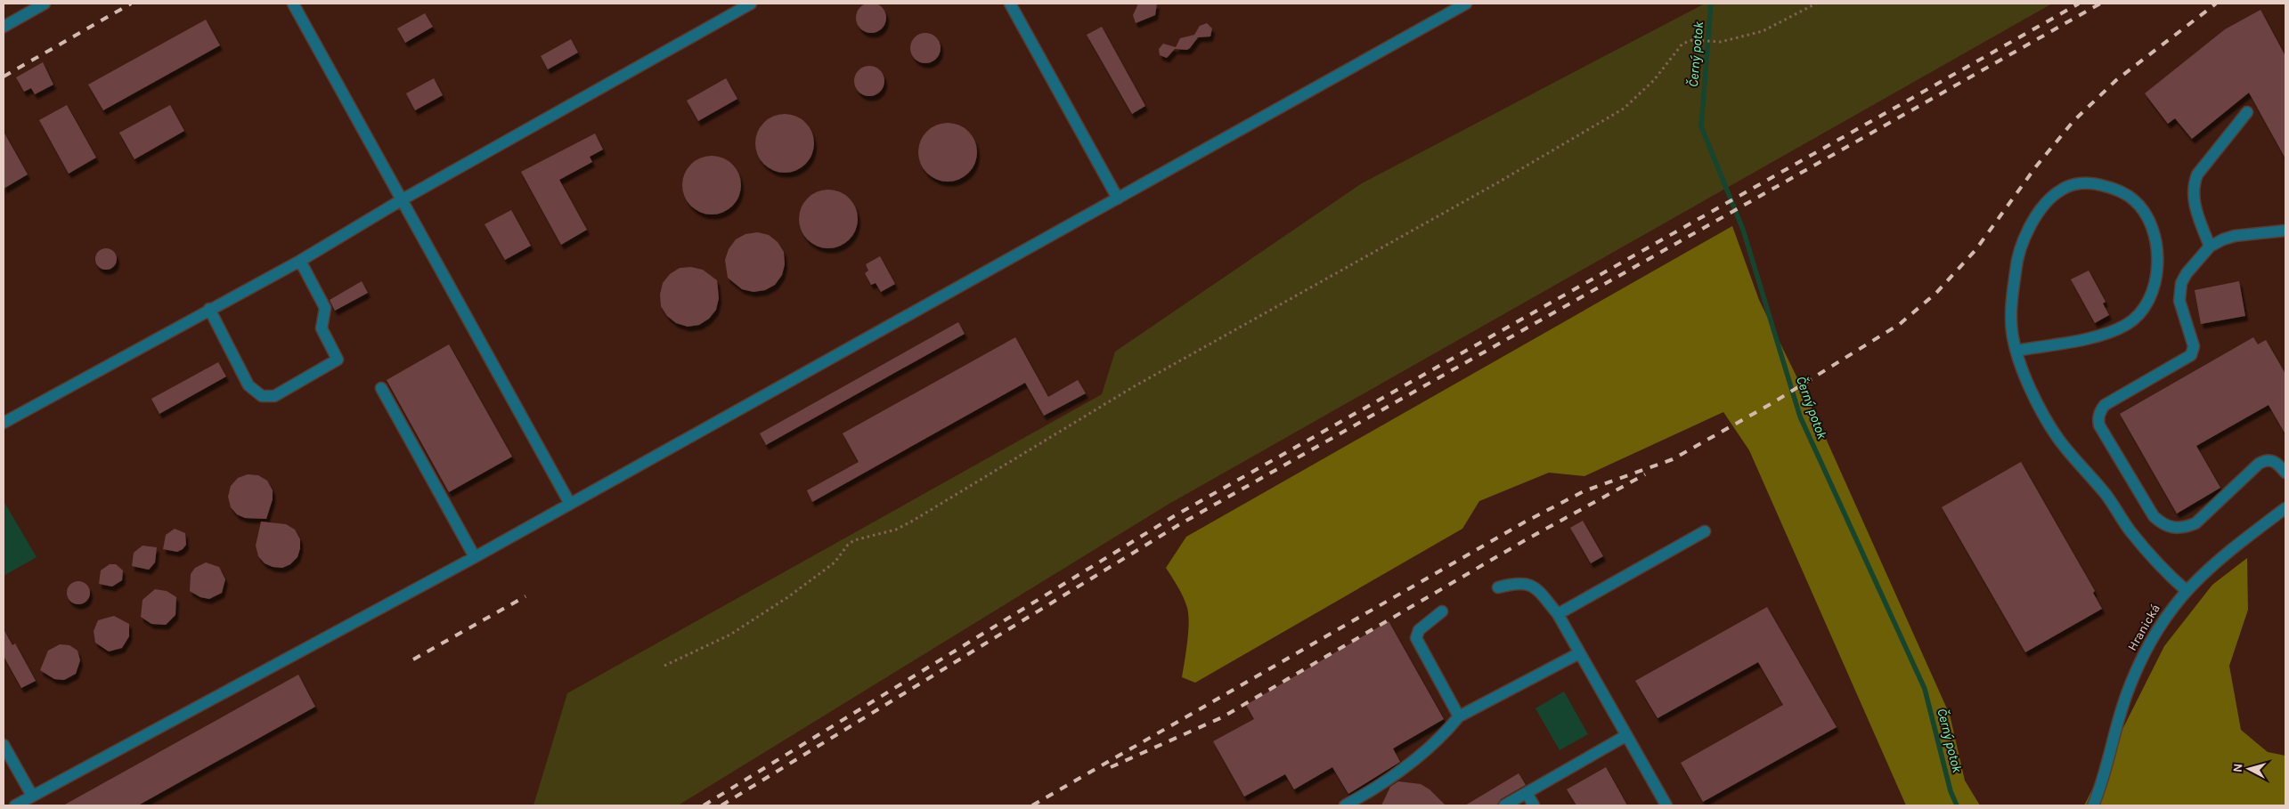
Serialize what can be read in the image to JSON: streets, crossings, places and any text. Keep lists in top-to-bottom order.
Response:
{
  "streets": {
    "street": ["Hranická"]
  },
  "water": ["Černý potok"],
  "north": "left"
}
